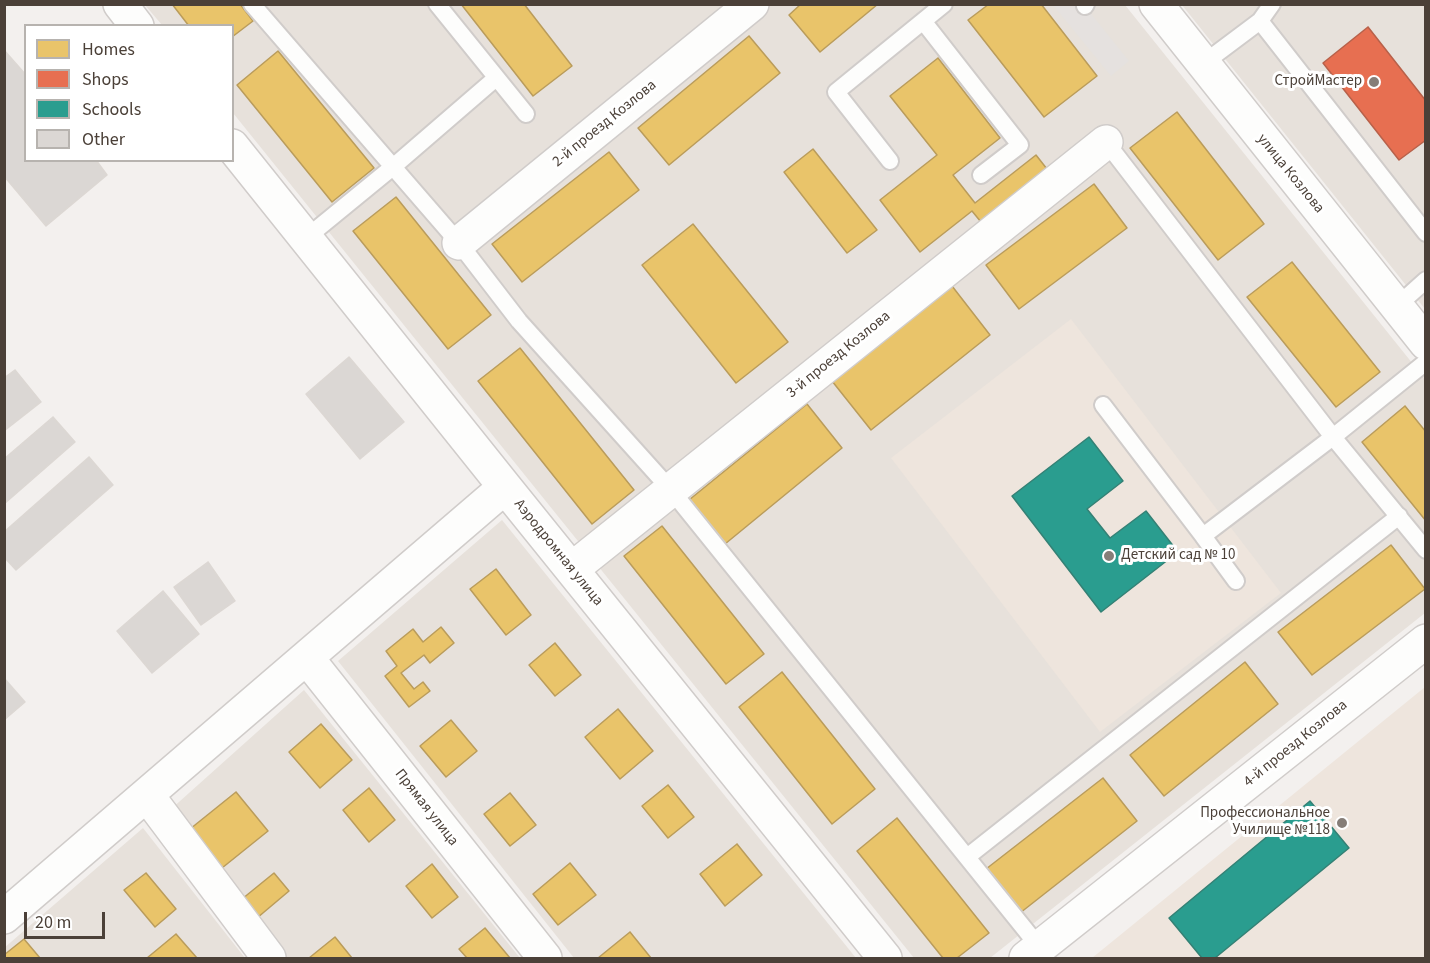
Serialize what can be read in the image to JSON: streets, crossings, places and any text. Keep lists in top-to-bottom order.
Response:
{
  "streets": {
    "street": [
      "2-й проезд Козлова",
      "улица Козлова",
      "3-й проезд Козлова",
      "Аэродромная улица",
      "4-й проезд Козлова",
      "Прямая улица"
    ]
  },
  "crossings": [
    ["3-й проезд Козлова", "Аэродромная улица"]
  ],
  "places": ["СтройМастер", "Детский сад № 10", "Профессиональное Училище №118"],
  "legend": [
    "Homes",
    "Shops",
    "Schools",
    "Other"
  ],
  "scale_bar": "20 m"
}
